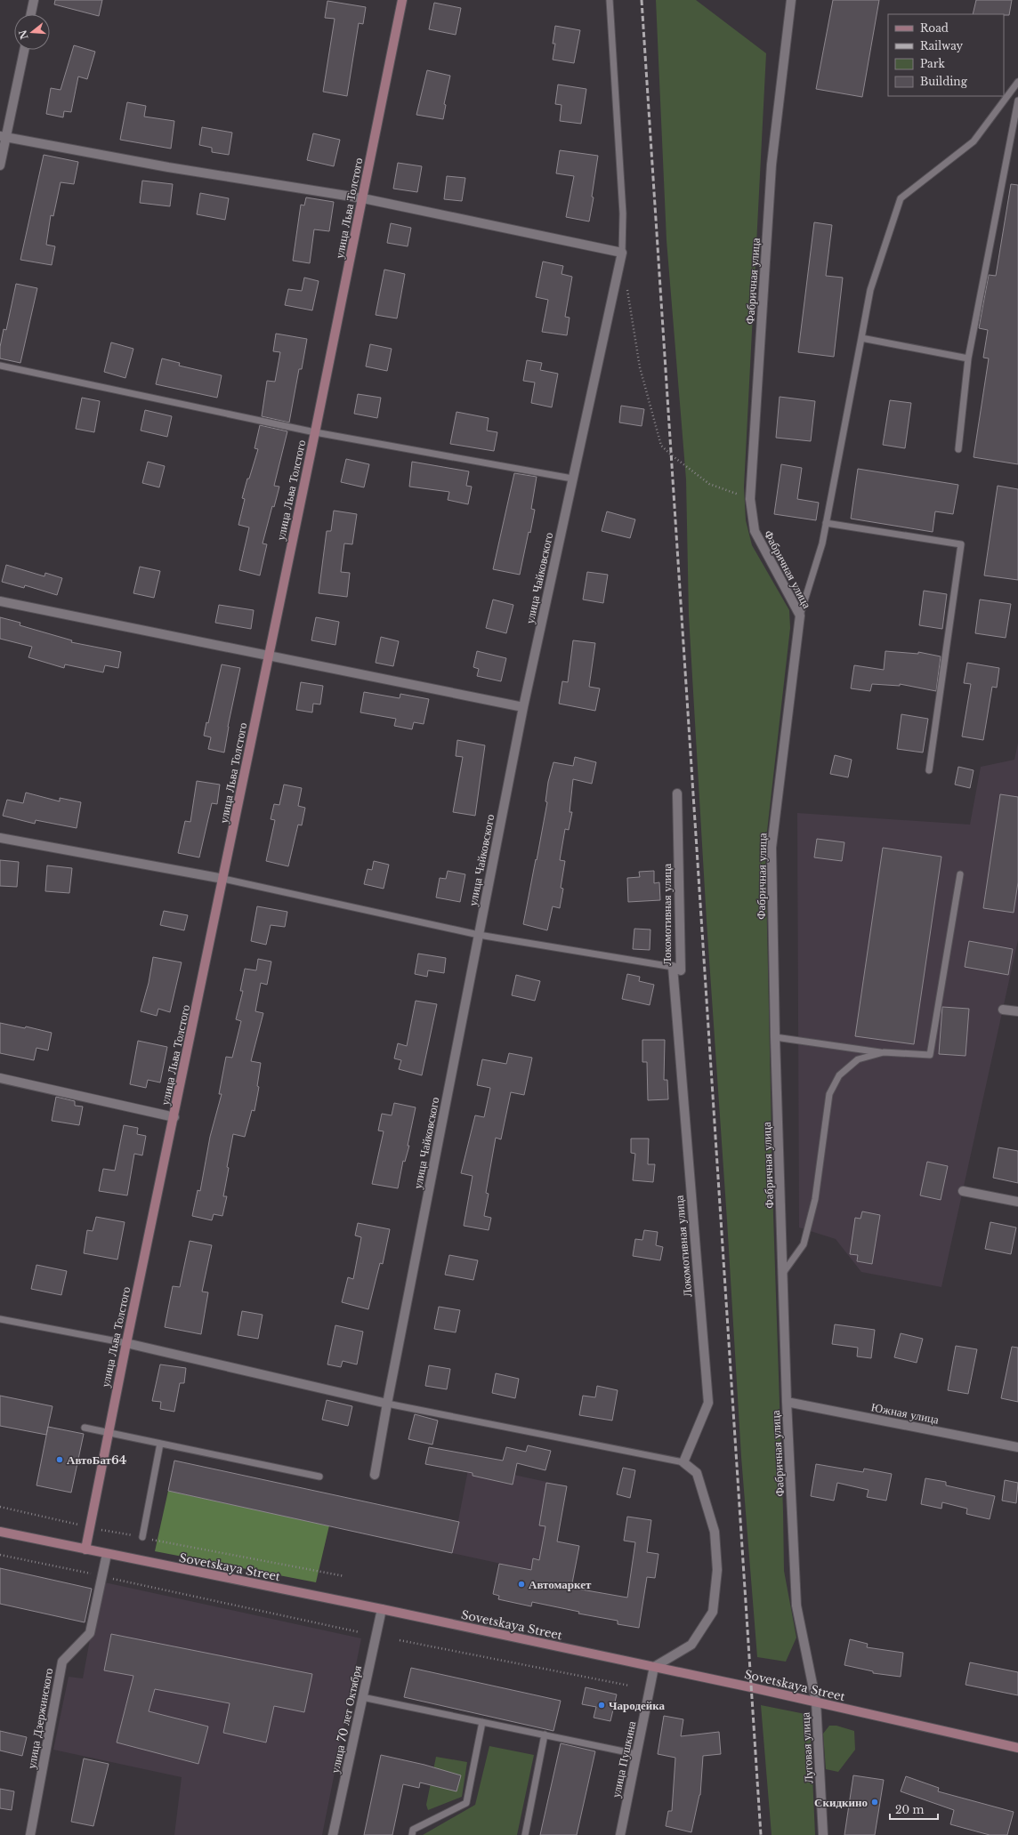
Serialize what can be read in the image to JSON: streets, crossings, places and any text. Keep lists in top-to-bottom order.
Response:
{
  "streets": {
    "street": [
      "улица Льва Толстого",
      "Фабричная улица",
      "улица Чайковского",
      "Локомотивная улица",
      "Южная улица",
      "Sovetskaya Street",
      "улица Дзержинского",
      "улица 70 лет Октября",
      "Луговая улица",
      "улица Пушкина"
    ]
  },
  "crossings": [
    ["улица Льва Толстого", "Sovetskaya Street"],
    ["Фабричная улица", "Южная улица"],
    ["Фабричная улица", "Sovetskaya Street"],
    ["Фабричная улица", "Луговая улица"],
    ["Sovetskaya Street", "улица Дзержинского"],
    ["Sovetskaya Street", "улица 70 лет Октября"],
    ["Sovetskaya Street", "Луговая улица"],
    ["Sovetskaya Street", "улица Пушкина"]
  ],
  "places": [
    "АвтоБат64",
    "Автомаркет",
    "Чародейка",
    "Скидкино"
  ],
  "legend": [
    "Road",
    "Railway",
    "Park",
    "Building"
  ],
  "scale_bar": "20 m",
  "north": "left"
}
